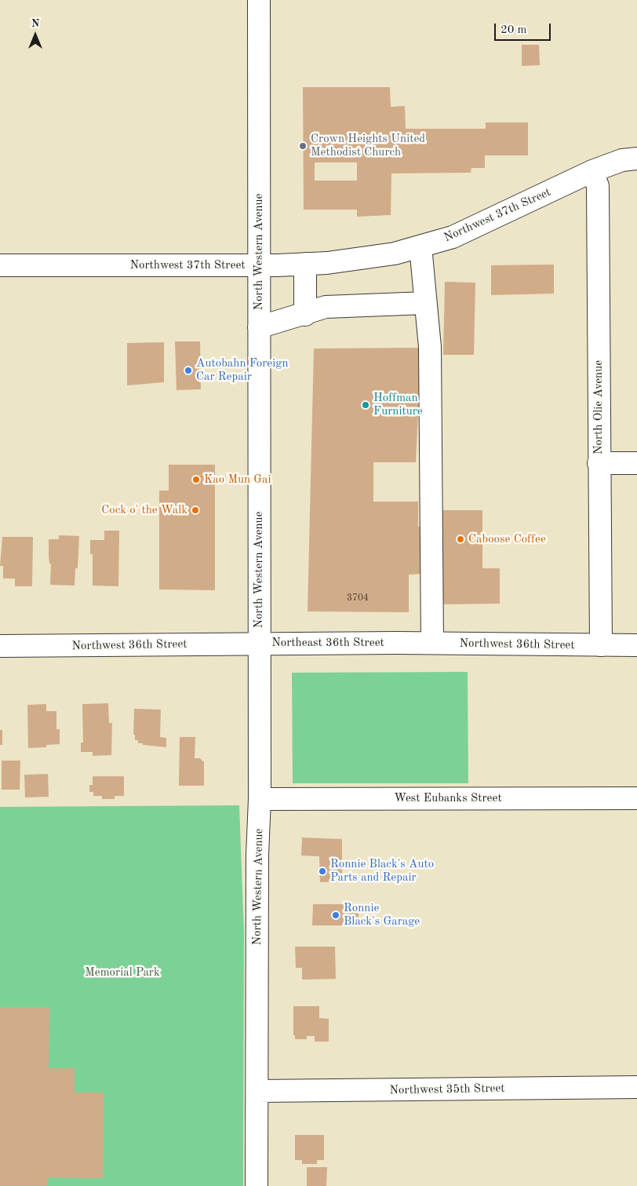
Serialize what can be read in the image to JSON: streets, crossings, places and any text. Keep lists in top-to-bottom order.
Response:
{
  "streets": {
    "street": [
      "Northwest 37th Street",
      "North Western Avenue",
      "North Olie Avenue",
      "Northeast 36th Street",
      "Northwest 36th Street",
      "West Eubanks Street",
      "Northwest 35th Street"
    ]
  },
  "crossings": [
    ["Northwest 37th Street", "North Western Avenue"],
    ["Northwest 37th Street", "North Olie Avenue"],
    ["North Western Avenue", "Northeast 36th Street"],
    ["North Western Avenue", "Northwest 36th Street"],
    ["North Western Avenue", "West Eubanks Street"],
    ["North Western Avenue", "Northwest 35th Street"],
    ["North Olie Avenue", "Northwest 36th Street"],
    ["Northeast 36th Street", "Northwest 36th Street"]
  ],
  "parks": ["Memorial Park"],
  "places": [
    "Crown Heights United Methodist Church",
    "Autobahn Foreign Car Repair",
    "Hoffman Furniture",
    "Kao Mun Gai",
    "Cock o' the Walk",
    "Caboose Coffee",
    "Ronnie Black's Auto Parts and Repair",
    "Ronnie Black's Garage"
  ],
  "house_numbers": ["3704"],
  "scale_bar": "20 m",
  "north": "top"
}
